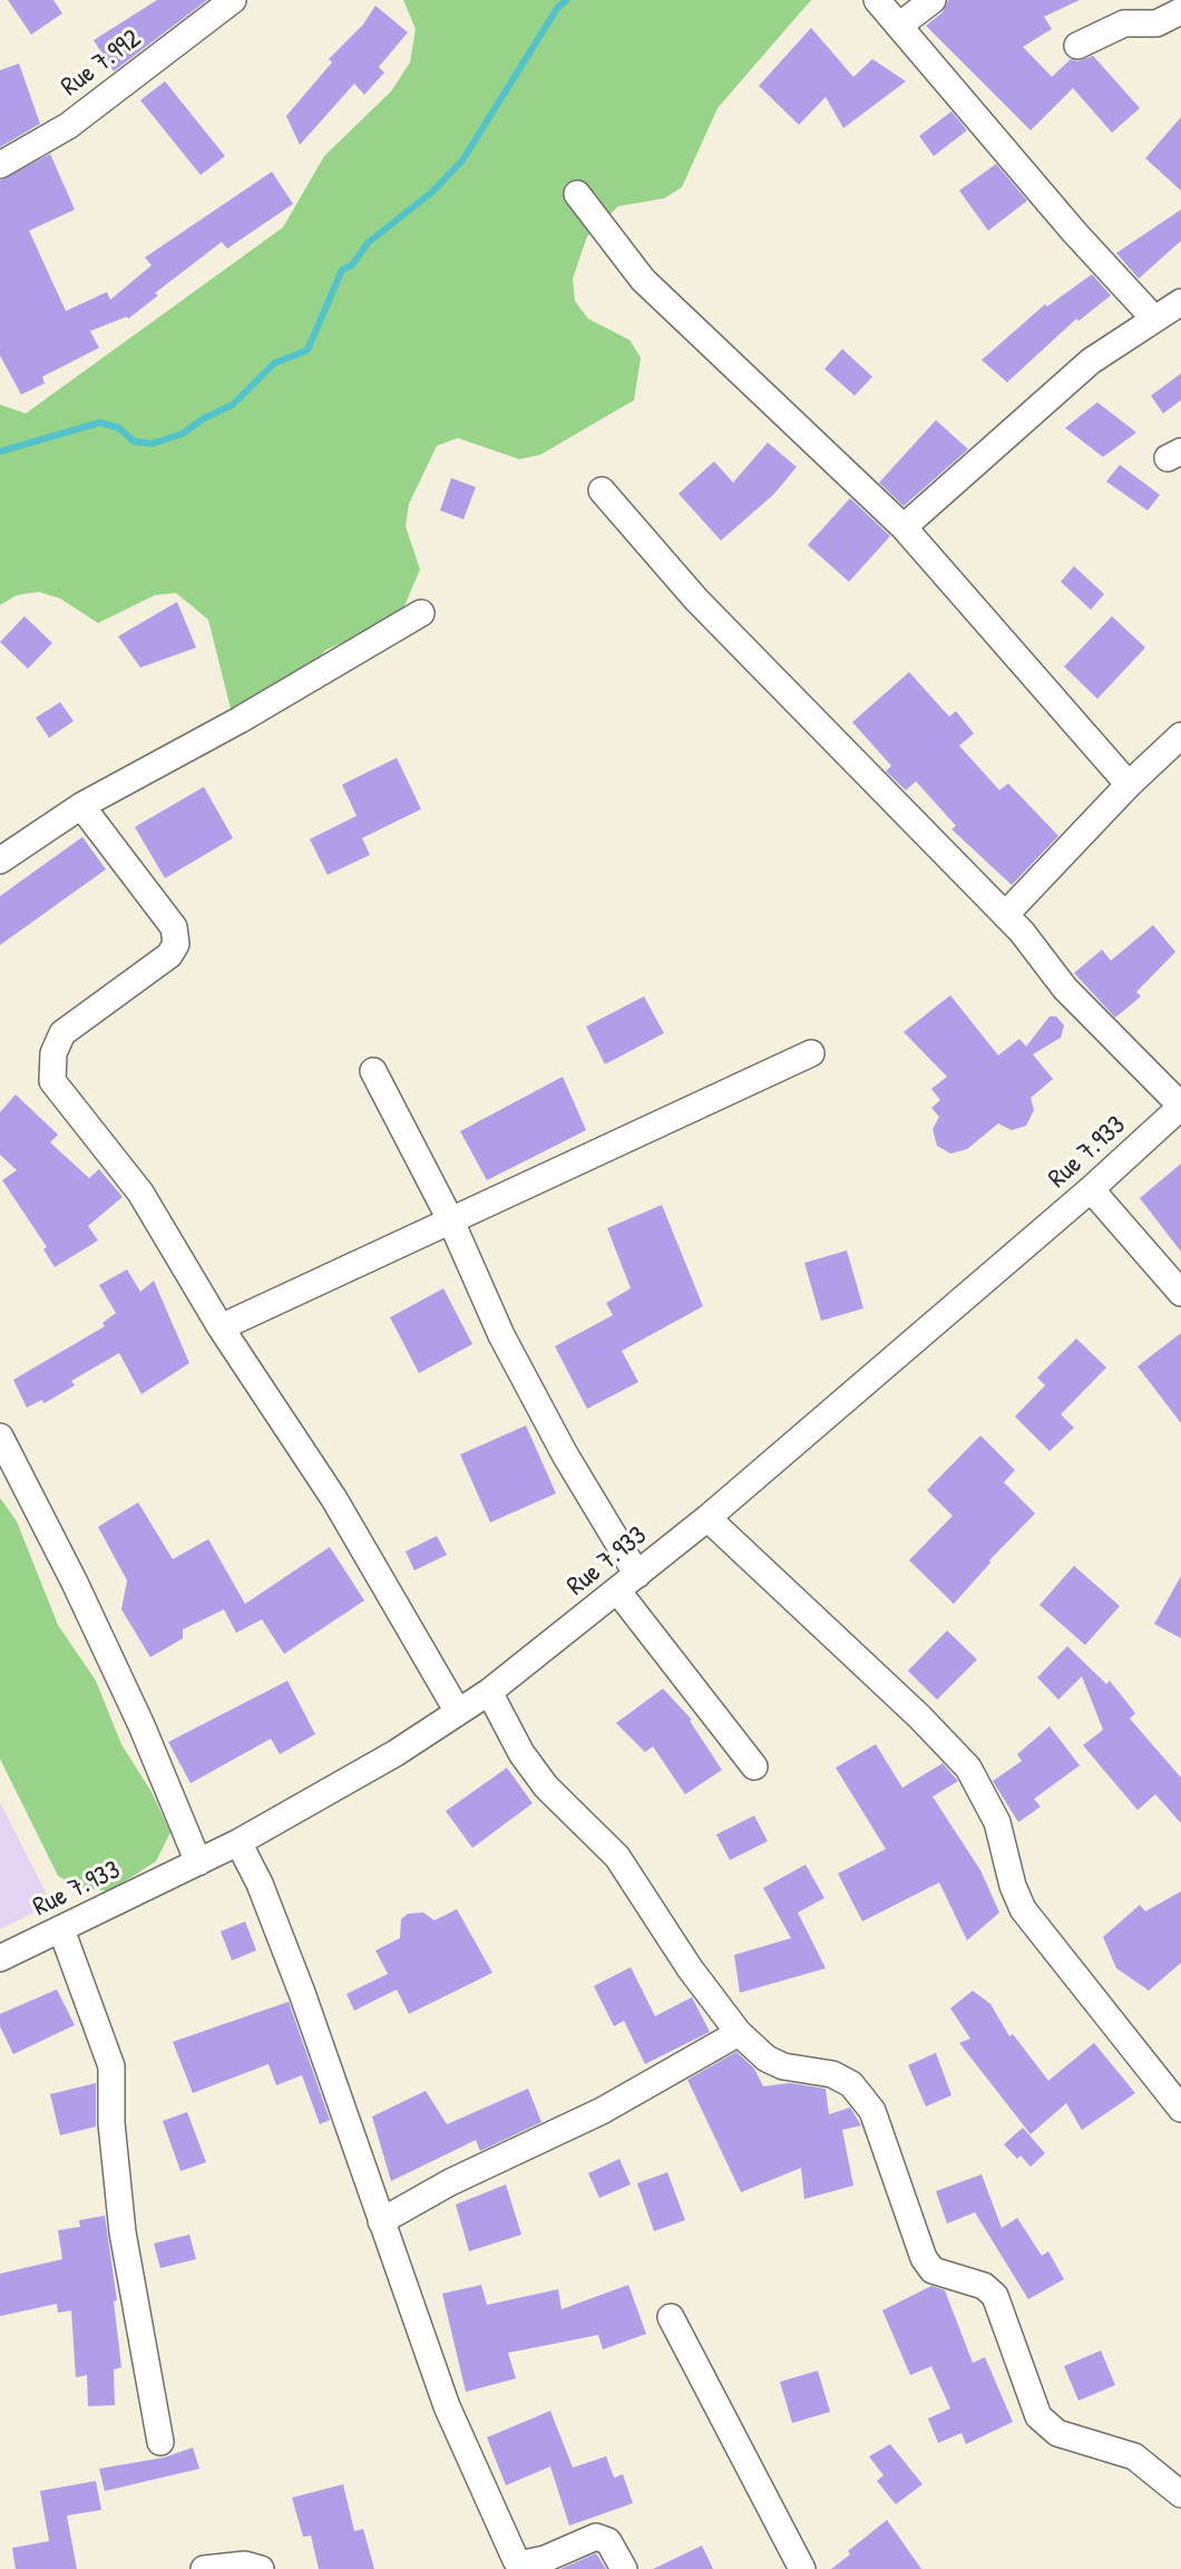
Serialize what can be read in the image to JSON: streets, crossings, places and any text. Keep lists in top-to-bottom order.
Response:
{
  "streets": {
    "street": ["Rue 7.992", "Rue 7.933"]
  }
}
